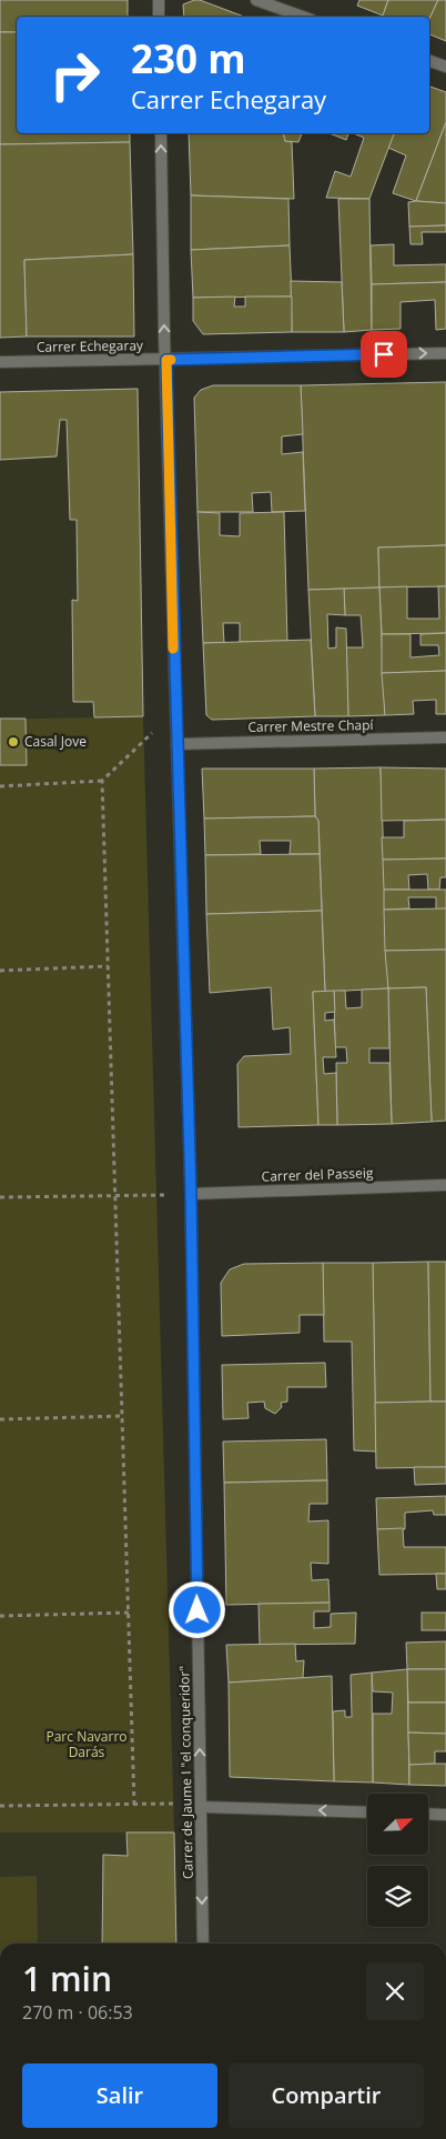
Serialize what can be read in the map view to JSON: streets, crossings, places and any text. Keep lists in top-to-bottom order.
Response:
{
  "streets": {
    "street": [
      "Carrer Echegaray",
      "Carrer Mestre Chapí",
      "Carrer del Passeig",
      "Carrer de Jaume I \"el conqueridor\""
    ]
  },
  "crossings": [
    ["Carrer Echegaray", "Carrer de Jaume I \"el conqueridor\""],
    ["Carrer Mestre Chapí", "Carrer de Jaume I \"el conqueridor\""],
    ["Carrer del Passeig", "Carrer de Jaume I \"el conqueridor\""]
  ],
  "one_way": ["Carrer Echegaray"],
  "parks": ["Parc Navarro Darás"],
  "places": ["Casal Jove"],
  "north": "top right",
  "page": {
    "turn": ["230 m", "Carrer Echegaray"],
    "heading": ["1 min", "270 m · 06:53"],
    "buttons": ["Salir", "Compartir"]
  }
}
